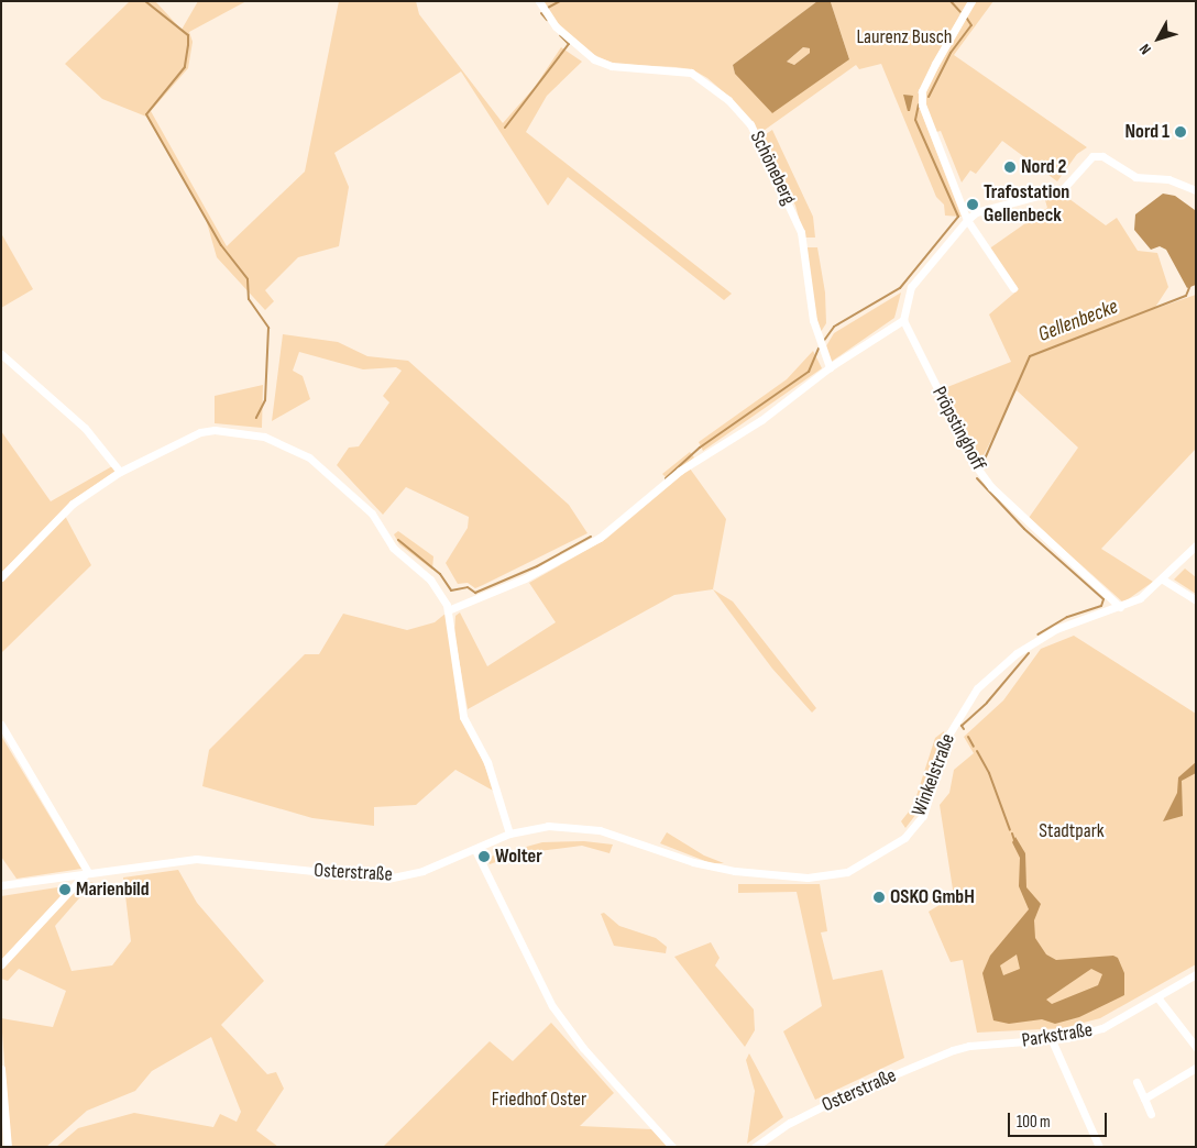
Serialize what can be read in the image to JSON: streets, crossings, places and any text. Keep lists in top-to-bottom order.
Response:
{
  "streets": {
    "street": [
      "Schöneberg",
      "Pröpstinghoff",
      "Winkelstraße",
      "Osterstraße",
      "Parkstraße"
    ]
  },
  "crossings": [
    ["Pröpstinghoff", "Winkelstraße"],
    ["Winkelstraße", "Osterstraße"],
    ["Osterstraße", "Parkstraße"]
  ],
  "water": ["Gellenbecke"],
  "parks": ["Laurenz Busch", "Stadtpark", "Friedhof Oster"],
  "places": [
    "Nord 1",
    "Nord 2",
    "Trafostation Gellenbeck",
    "Wolter",
    "Marienbild",
    "OSKO GmbH"
  ],
  "scale_bar": "100 m",
  "north": "bottom left"
}
